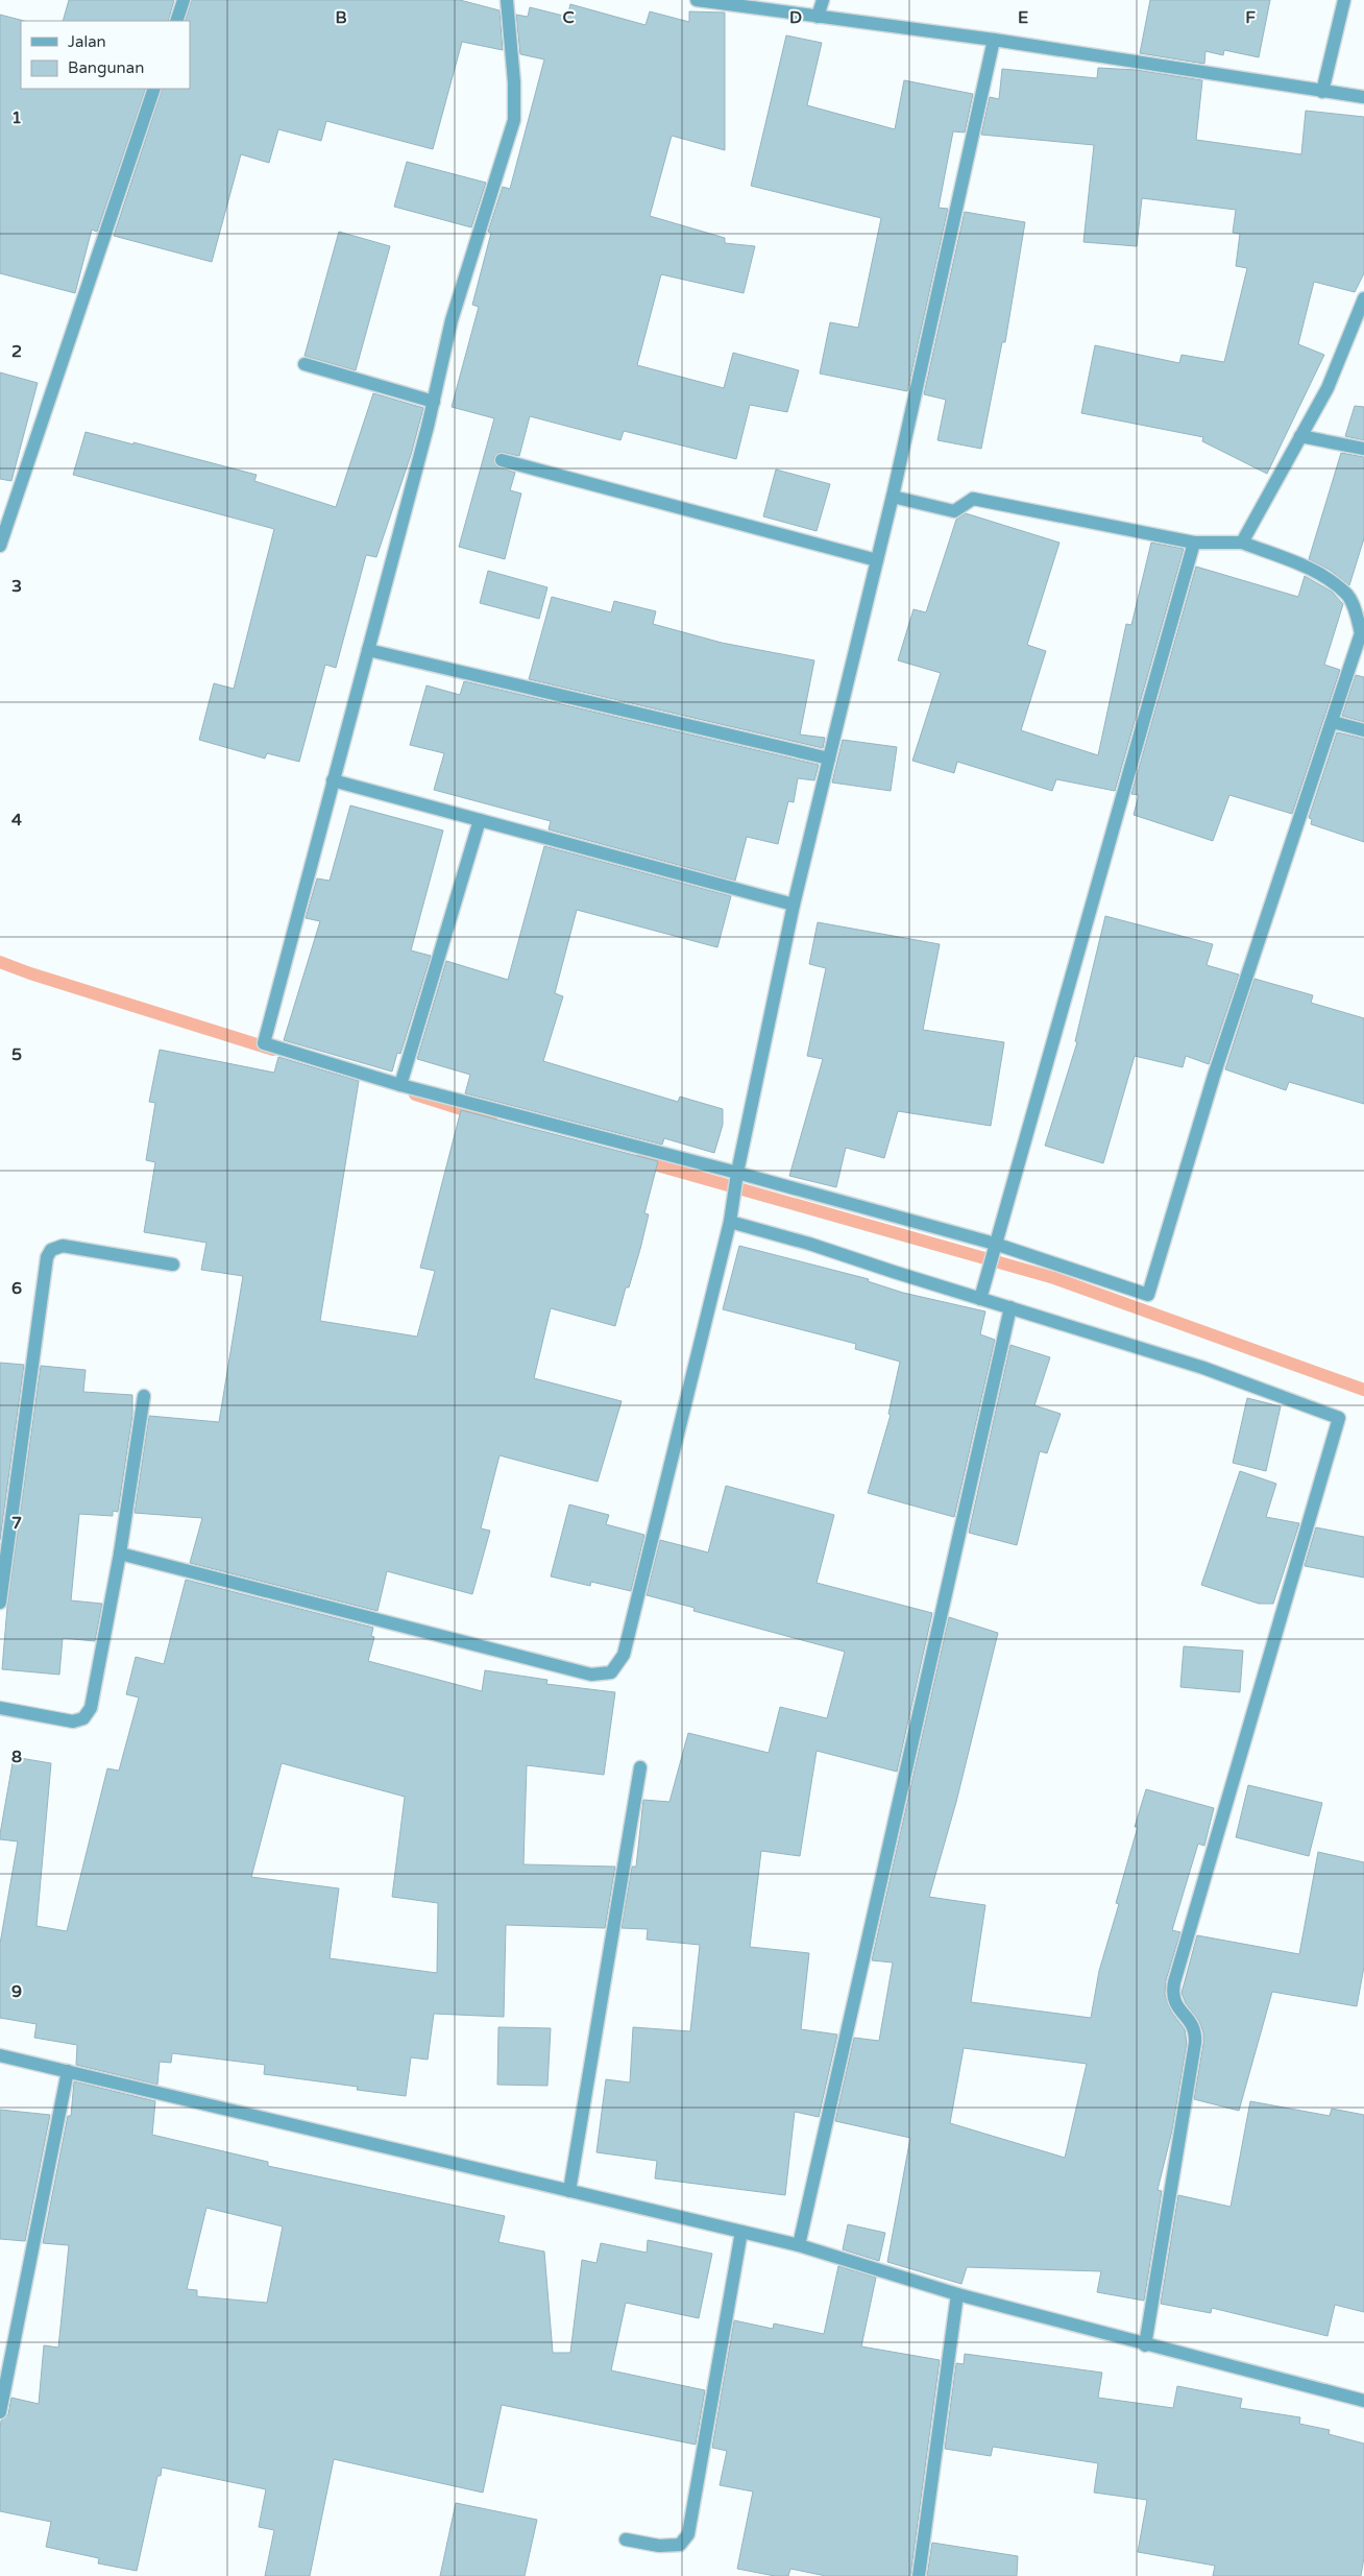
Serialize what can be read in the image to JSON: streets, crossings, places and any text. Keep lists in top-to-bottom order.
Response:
{
  "legend": ["Jalan", "Bangunan"],
  "grid": {
    "columns": [
      "B",
      "C",
      "D",
      "E",
      "F"
    ],
    "rows": [
      "1",
      "2",
      "3",
      "4",
      "5",
      "6",
      "7",
      "8",
      "9"
    ]
  }
}
